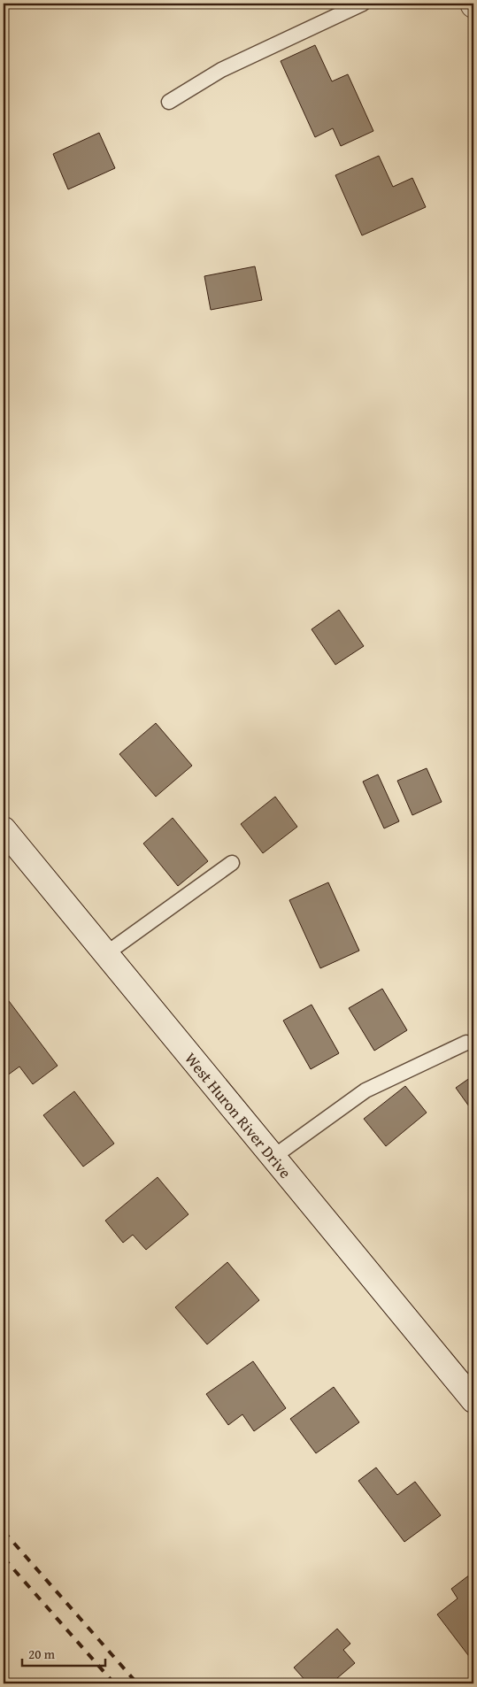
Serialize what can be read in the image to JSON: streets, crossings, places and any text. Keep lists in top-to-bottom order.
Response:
{
  "streets": {
    "main road": ["West Huron River Drive"]
  },
  "scale_bar": "20 m"
}
